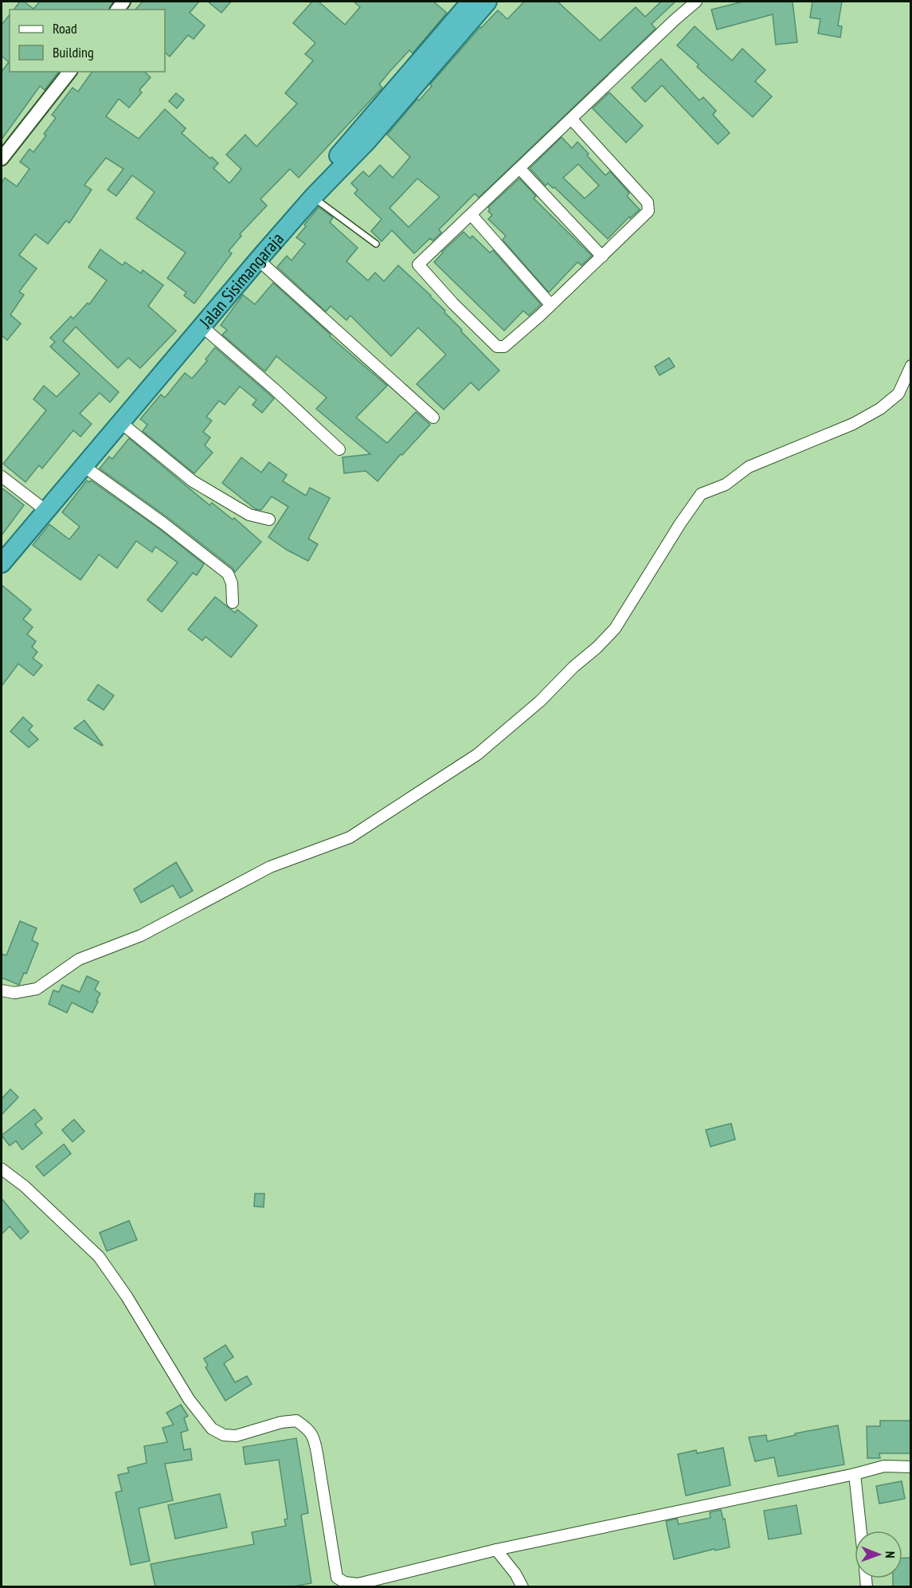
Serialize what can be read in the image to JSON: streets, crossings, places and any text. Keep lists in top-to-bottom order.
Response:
{
  "streets": {
    "highway": ["Jalan Sisimangaraja"]
  },
  "legend": ["Road", "Building"],
  "north": "right"
}
